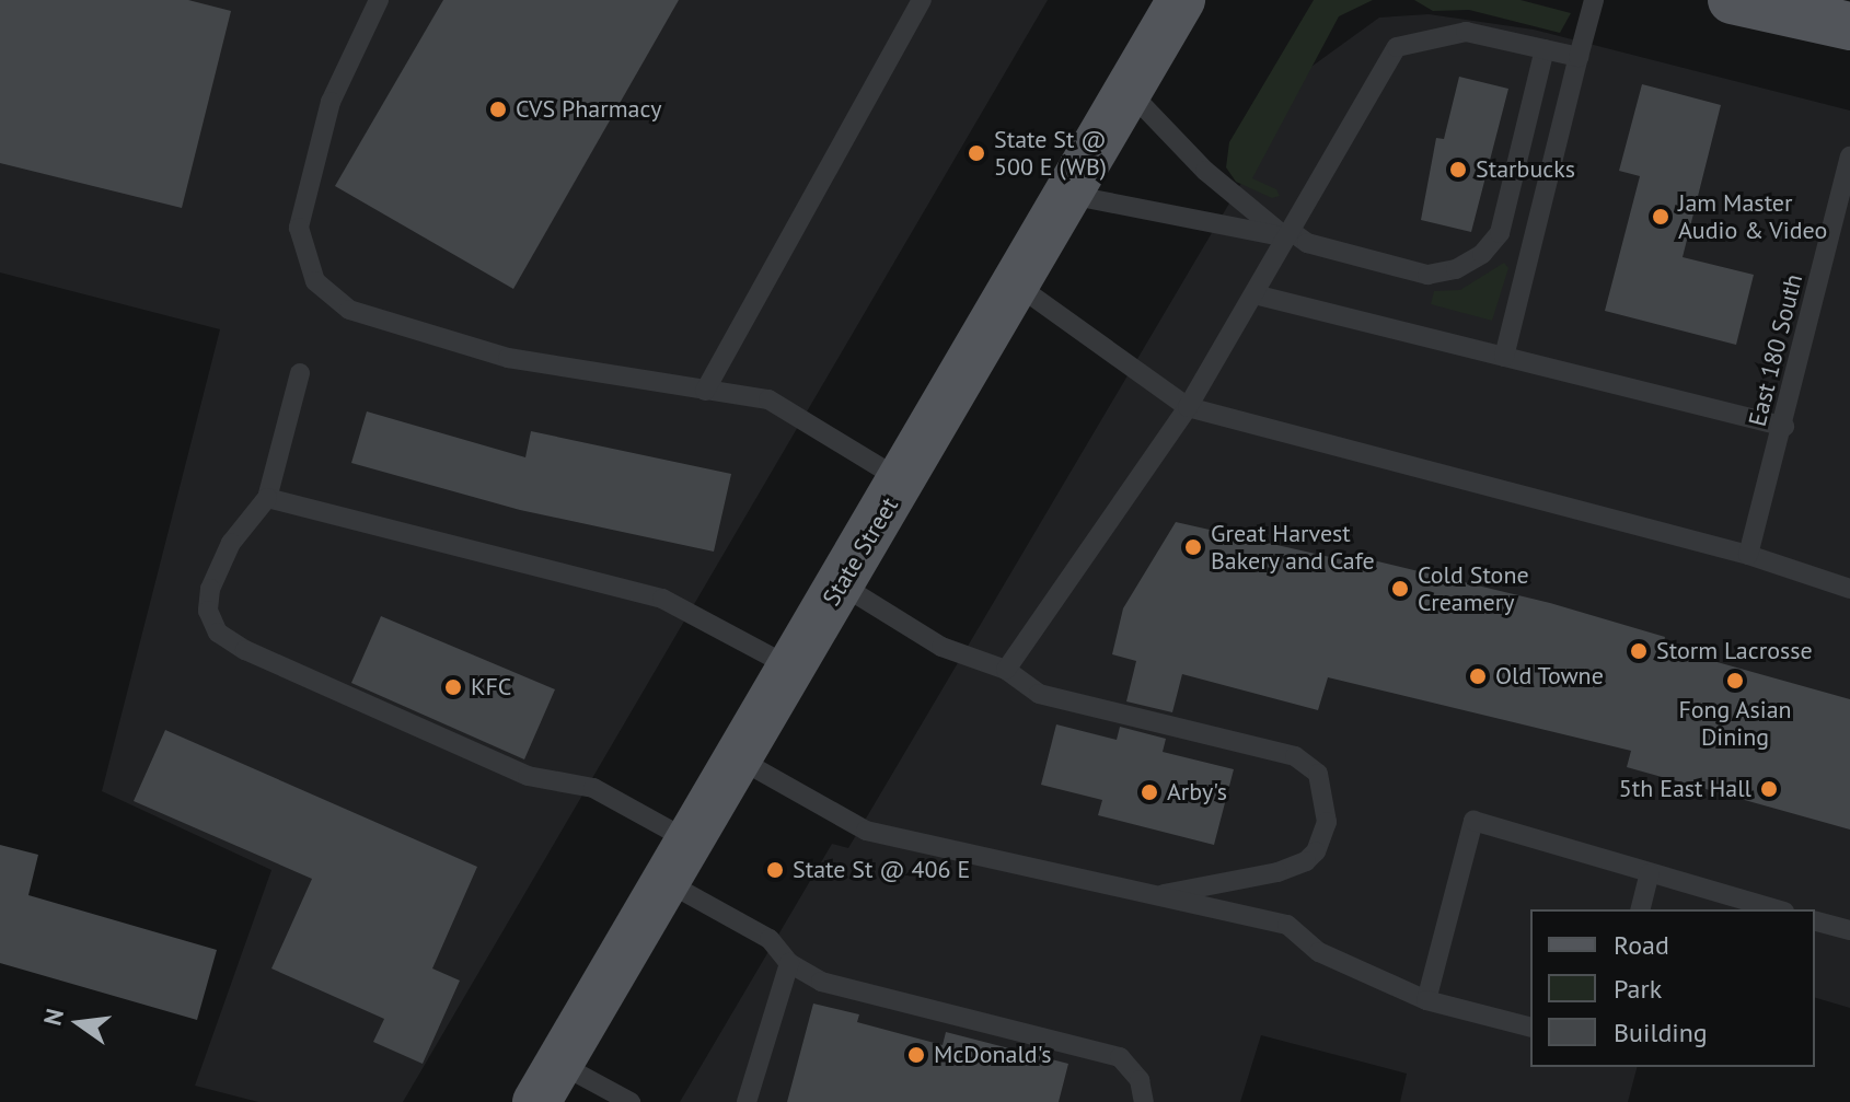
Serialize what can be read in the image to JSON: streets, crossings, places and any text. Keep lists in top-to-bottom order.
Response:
{
  "streets": {
    "main road": ["State Street"],
    "lane": ["East 180 South"]
  },
  "places": [
    "CVS Pharmacy",
    "State St @ 500 E (WB)",
    "Starbucks",
    "Jam Master Audio & Video",
    "Great Harvest Bakery and Cafe",
    "Cold Stone Creamery",
    "Storm Lacrosse",
    "Old Towne",
    "Fong Asian Dining",
    "KFC",
    "5th East Hall",
    "Arby's",
    "State St @ 406 E",
    "McDonald's"
  ],
  "legend": ["Road", "Park", "Building"],
  "north": "left"
}
